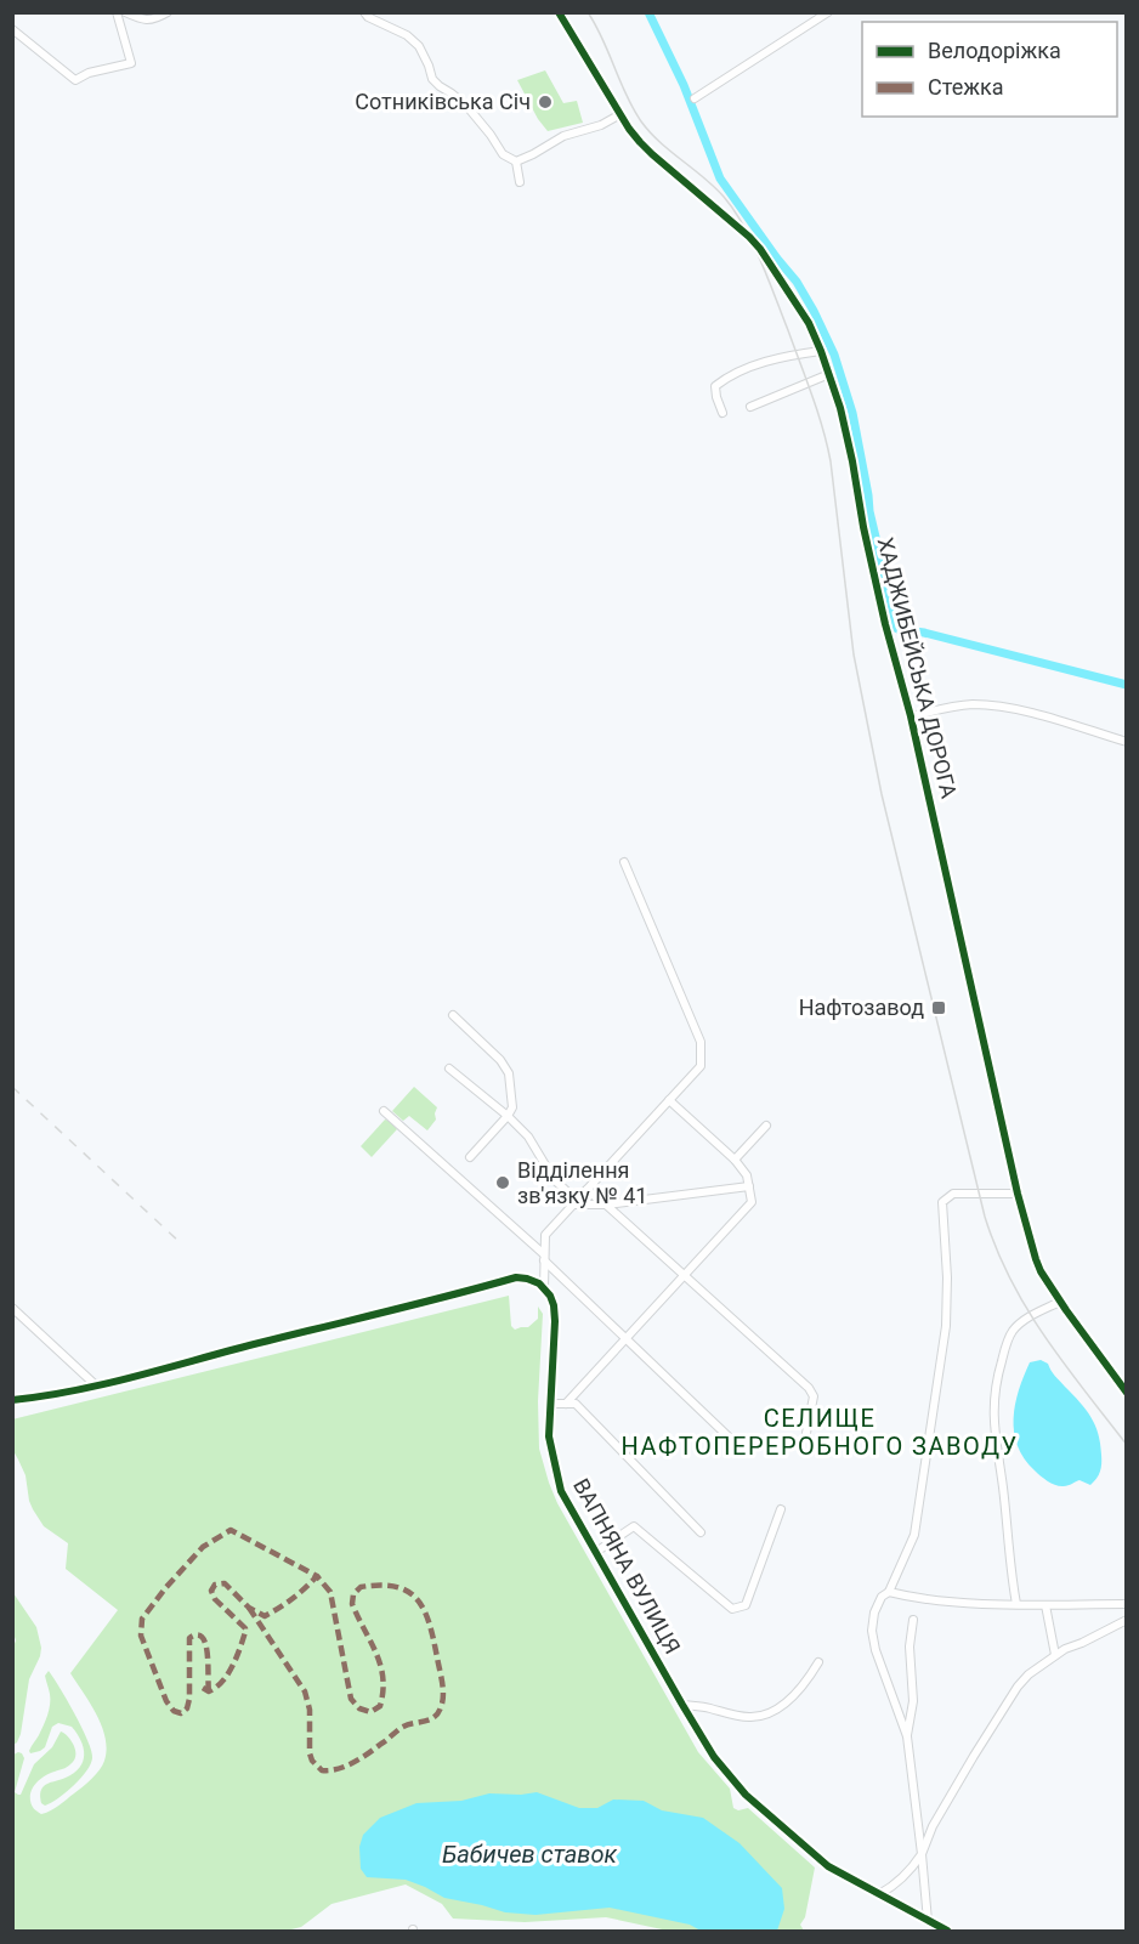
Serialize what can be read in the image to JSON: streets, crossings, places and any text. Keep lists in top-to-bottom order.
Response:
{
  "streets": {
    "street": ["ХАДЖИБЕЙСЬКА ДОРОГА", "ВАПНЯНА ВУЛИЦЯ"]
  },
  "districts": ["СЕЛИЩЕ НАФТОПЕРЕРОБНОГО ЗАВОДУ"],
  "water": ["Бабичев ставок"],
  "places": {
    "other": ["Сотниківська Січ", "Відділення зв'язку № 41"],
    "transit": ["Нафтозавод"]
  },
  "legend": ["Велодоріжка", "Стежка"]
}
